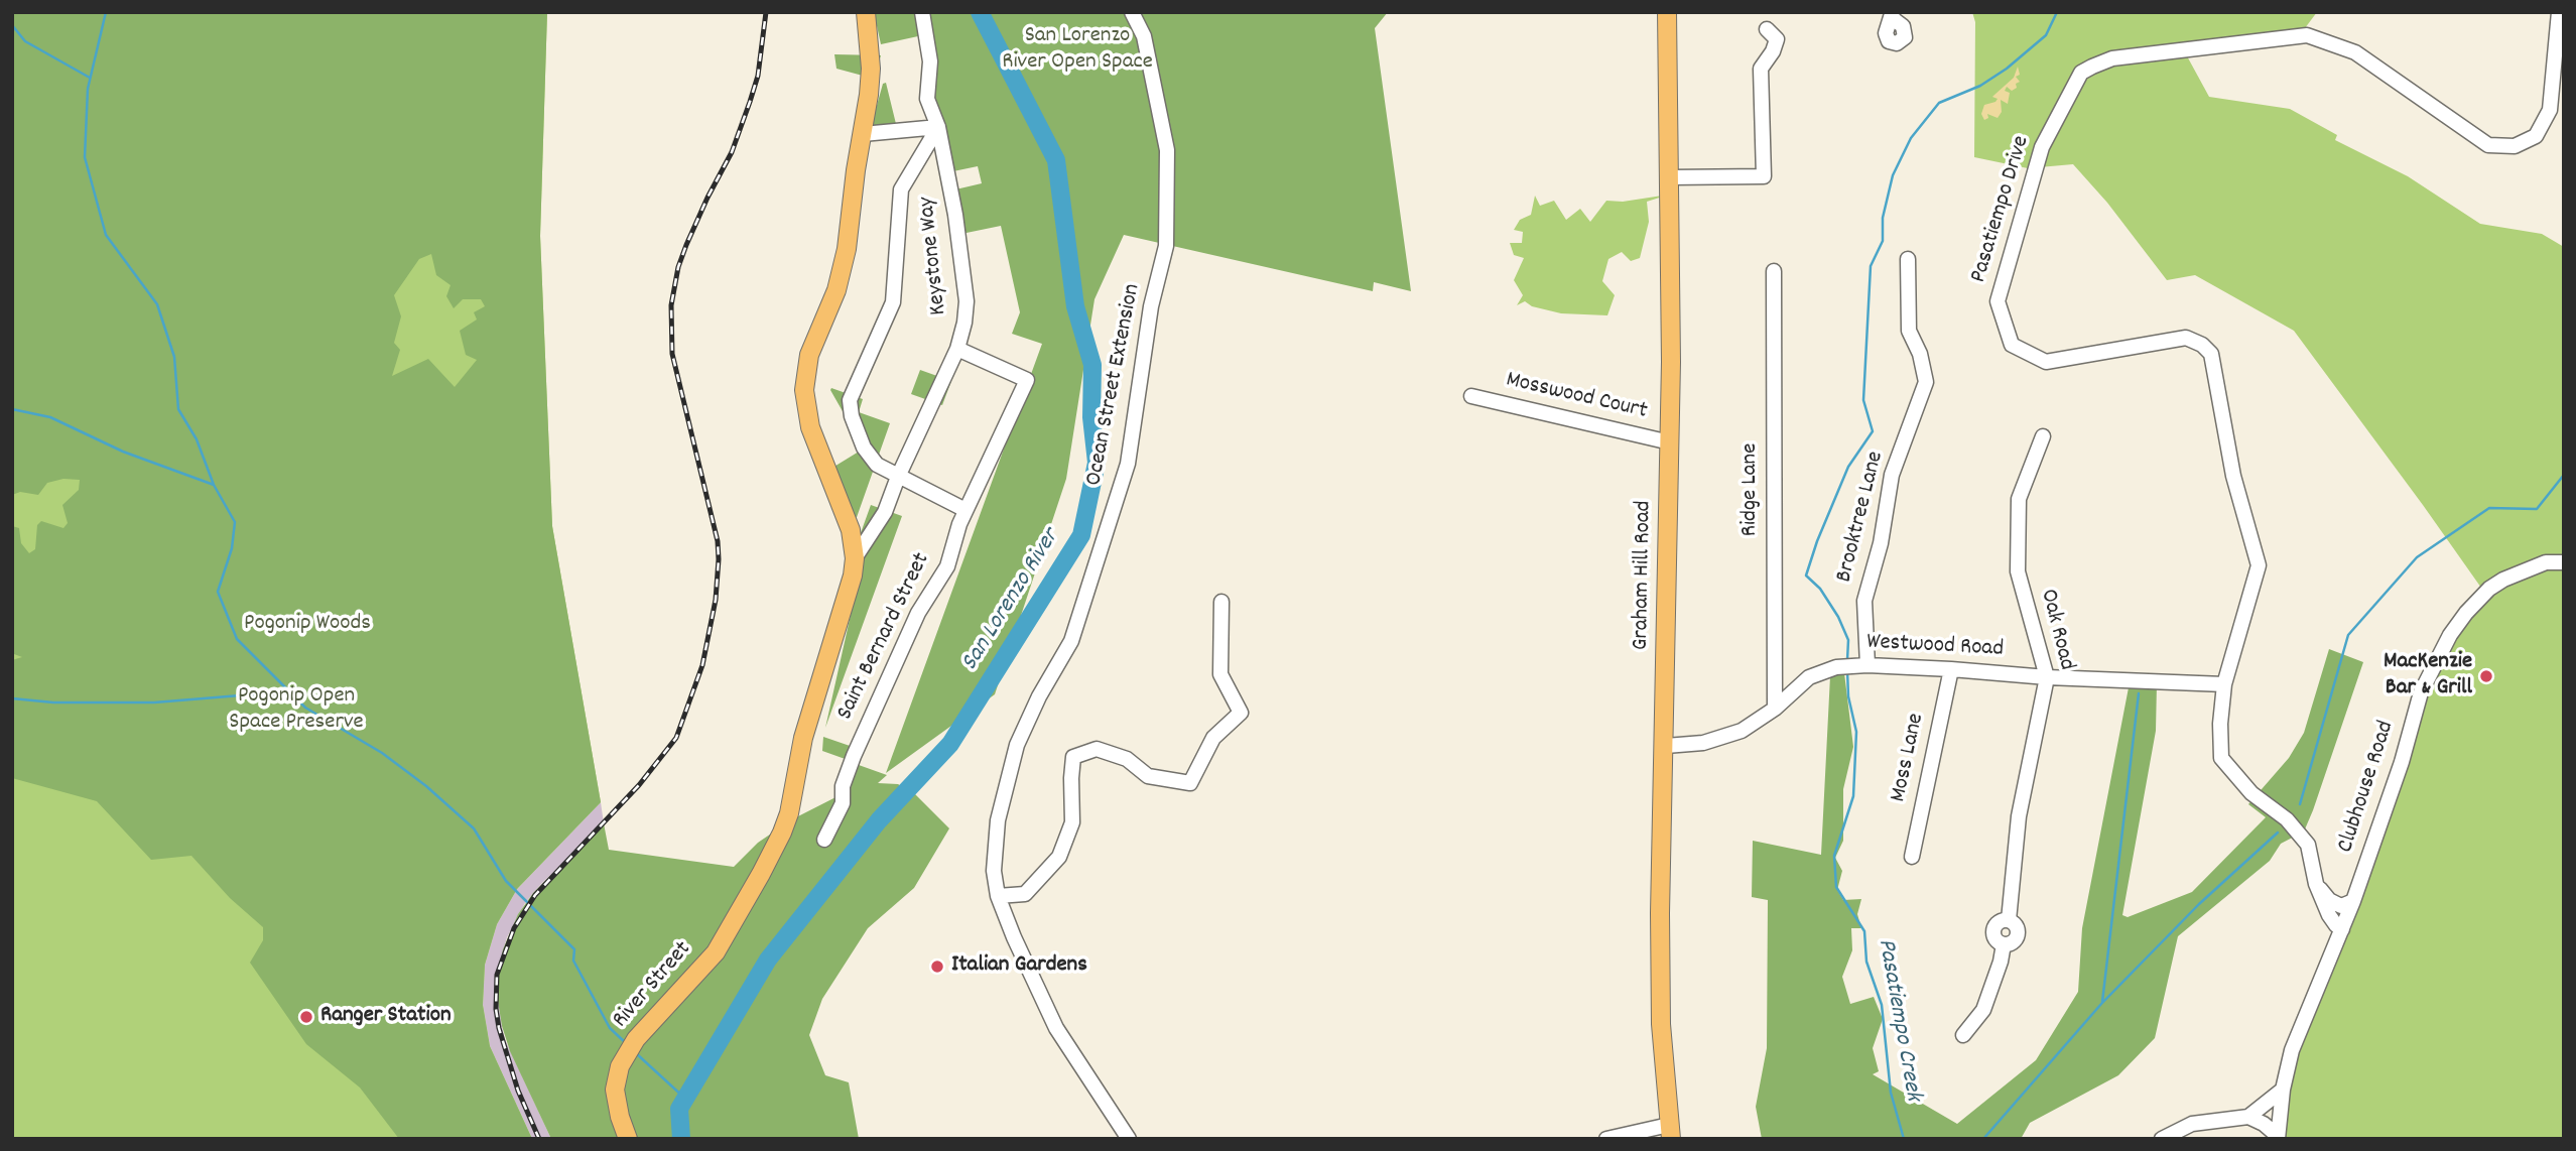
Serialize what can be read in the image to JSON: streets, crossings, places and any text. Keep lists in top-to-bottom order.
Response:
{
  "streets": {
    "main road": ["Graham Hill Road", "River Street"],
    "street": [
      "Pasatiempo Drive",
      "Keystone Way",
      "Ocean Street Extension",
      "Mosswood Court",
      "Ridge Lane",
      "Brooktree Lane",
      "Oak Road",
      "Saint Bernard Street",
      "Westwood Road",
      "Moss Lane",
      "Clubhouse Road"
    ]
  },
  "crossings": [
    ["Pasatiempo Drive", "Westwood Road"],
    ["Pasatiempo Drive", "Clubhouse Road"],
    ["Keystone Way", "Saint Bernard Street"],
    ["Keystone Way", "River Street"],
    ["Mosswood Court", "Graham Hill Road"],
    ["Ridge Lane", "Westwood Road"],
    ["Brooktree Lane", "Westwood Road"],
    ["Graham Hill Road", "Westwood Road"],
    ["Oak Road", "Westwood Road"],
    ["Westwood Road", "Moss Lane"]
  ],
  "water": ["San Lorenzo River", "Pasatiempo Creek"],
  "parks": ["San Lorenzo River Open Space", "Pogonip Woods", "Pogonip Open Space Preserve"],
  "places": ["MacKenzie Bar & Grill", "Italian Gardens", "Ranger Station"]
}
